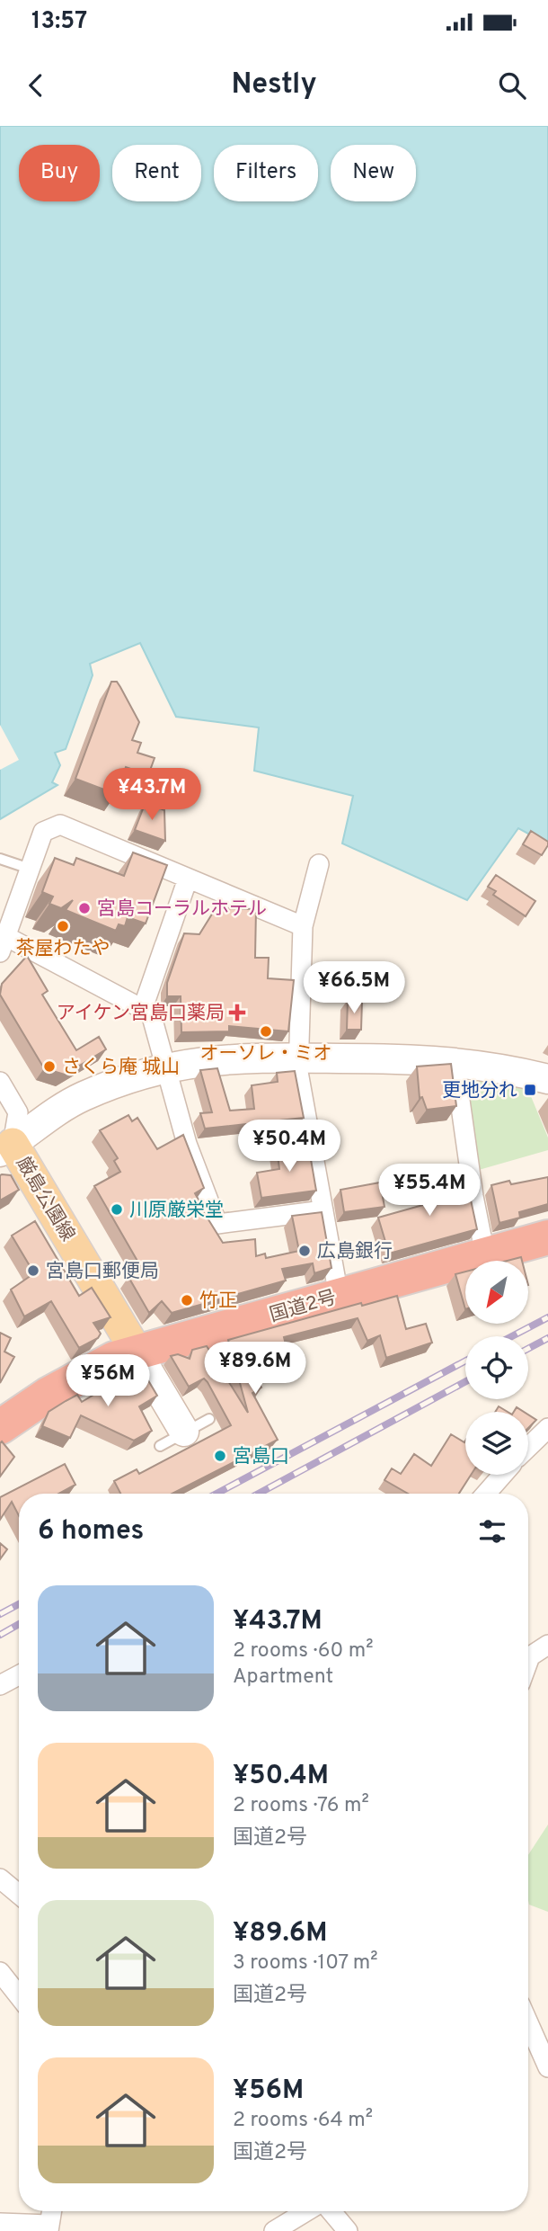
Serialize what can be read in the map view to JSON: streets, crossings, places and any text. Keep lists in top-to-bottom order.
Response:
{
  "streets": {
    "highway": ["国道2号"],
    "main road": ["厳島公園線"]
  },
  "crossings": [
    ["厳島公園線", "国道2号"]
  ],
  "places": {
    "other": [
      "宮島コーラルホテル",
      "茶屋わたや",
      "オーソレ・ミオ",
      "さくら庵 城山",
      "川原厳栄堂",
      "広島銀行",
      "宮島口郵便局",
      "竹正",
      "宮島口"
    ],
    "health": ["アイケン宮島口薬局"],
    "transit": ["更地分れ"]
  },
  "north": "bottom left",
  "page": {
    "status": "13:57",
    "header": "Nestly",
    "chip": [
      "Buy",
      "Rent",
      "Filters",
      "New"
    ],
    "price": [
      "¥43.7M",
      "¥66.5M",
      "¥50.4M",
      "¥55.4M",
      "¥89.6M",
      "¥56M"
    ],
    "heading": "6 homes",
    "list": [
      {
        "name": "¥43.7M",
        "note": "2 rooms · 60 m² · Apartment"
      },
      {
        "name": "¥50.4M",
        "note": "2 rooms · 76 m² · 国道2号"
      },
      {
        "name": "¥89.6M",
        "note": "3 rooms · 107 m² · 国道2号"
      },
      {
        "name": "¥56M",
        "note": "2 rooms · 64 m² · 国道2号"
      }
    ]
  }
}
